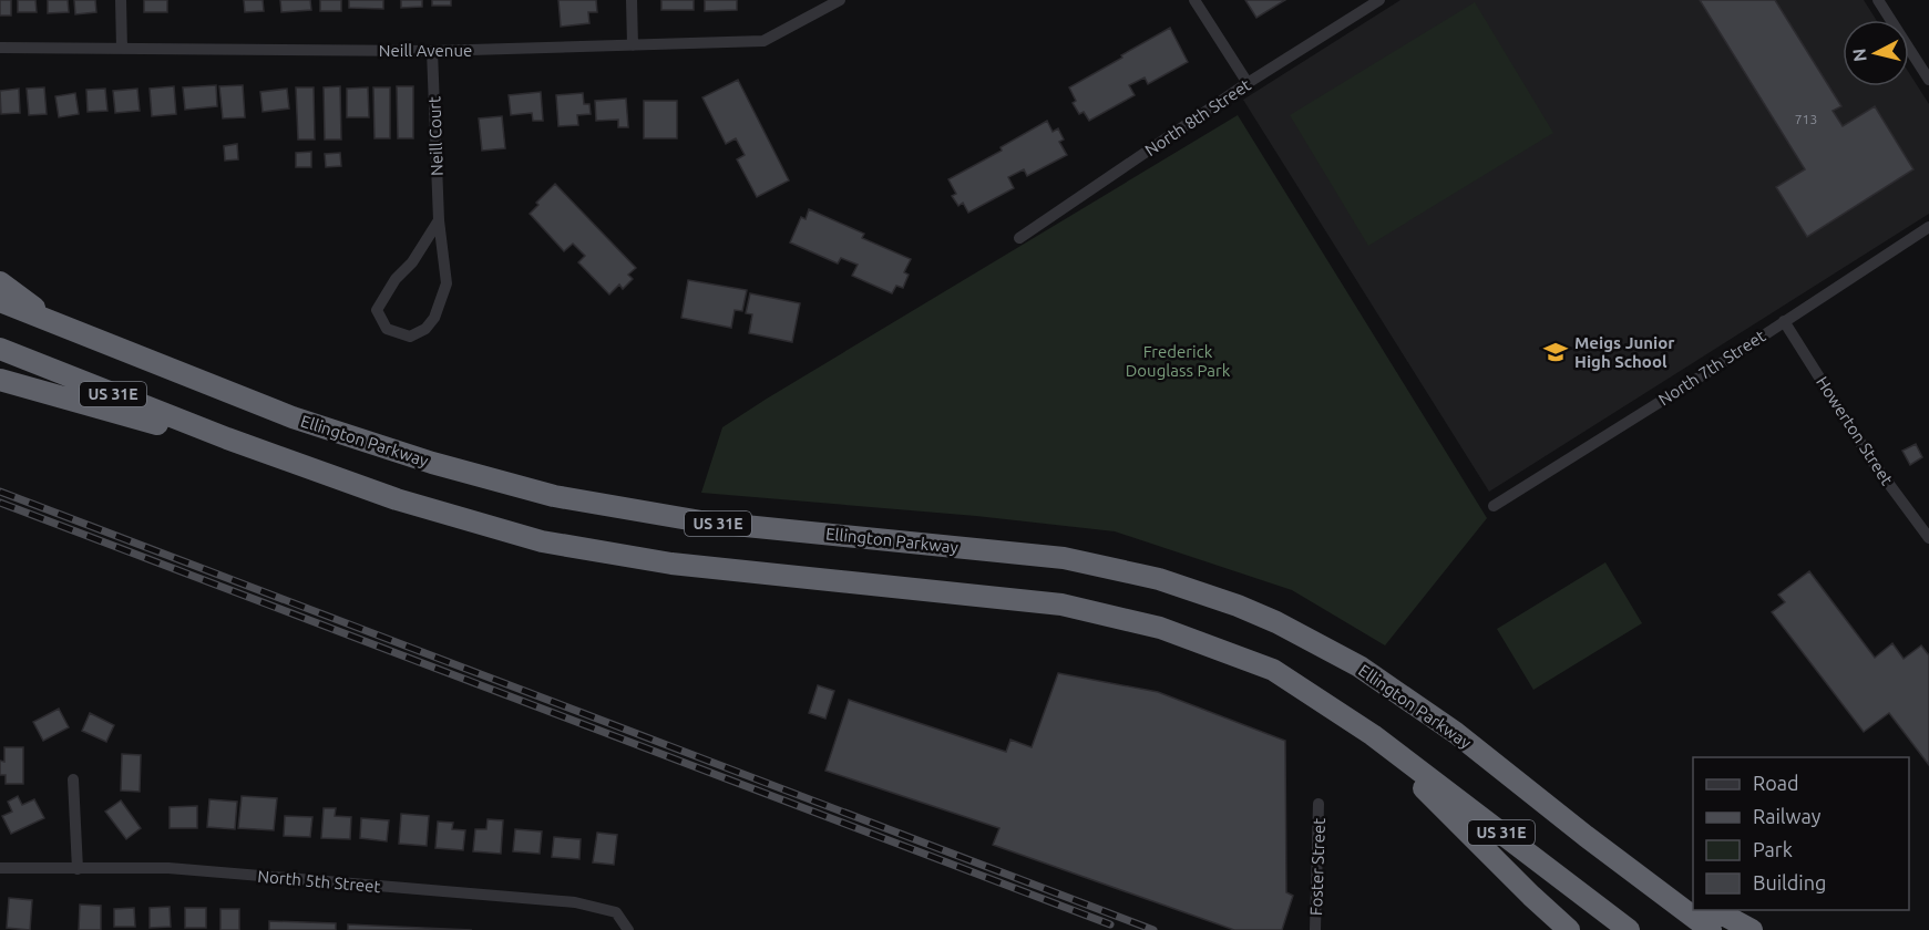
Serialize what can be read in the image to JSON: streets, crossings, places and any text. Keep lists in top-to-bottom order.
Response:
{
  "streets": {
    "highway": ["US 31E", "Ellington Parkway"],
    "street": [
      "Neill Avenue",
      "North 8th Street",
      "Neill Court",
      "North 7th Street",
      "Howerton Street",
      "Foster Street",
      "North 5th Street"
    ]
  },
  "crossings": [
    ["Neill Avenue", "Neill Court"],
    ["North 7th Street", "Howerton Street"]
  ],
  "parks": ["Frederick Douglass Park"],
  "places": {
    "school or university": ["Meigs Junior High School"]
  },
  "house_numbers": ["713"],
  "legend": [
    "Road",
    "Railway",
    "Park",
    "Building"
  ],
  "north": "left"
}
